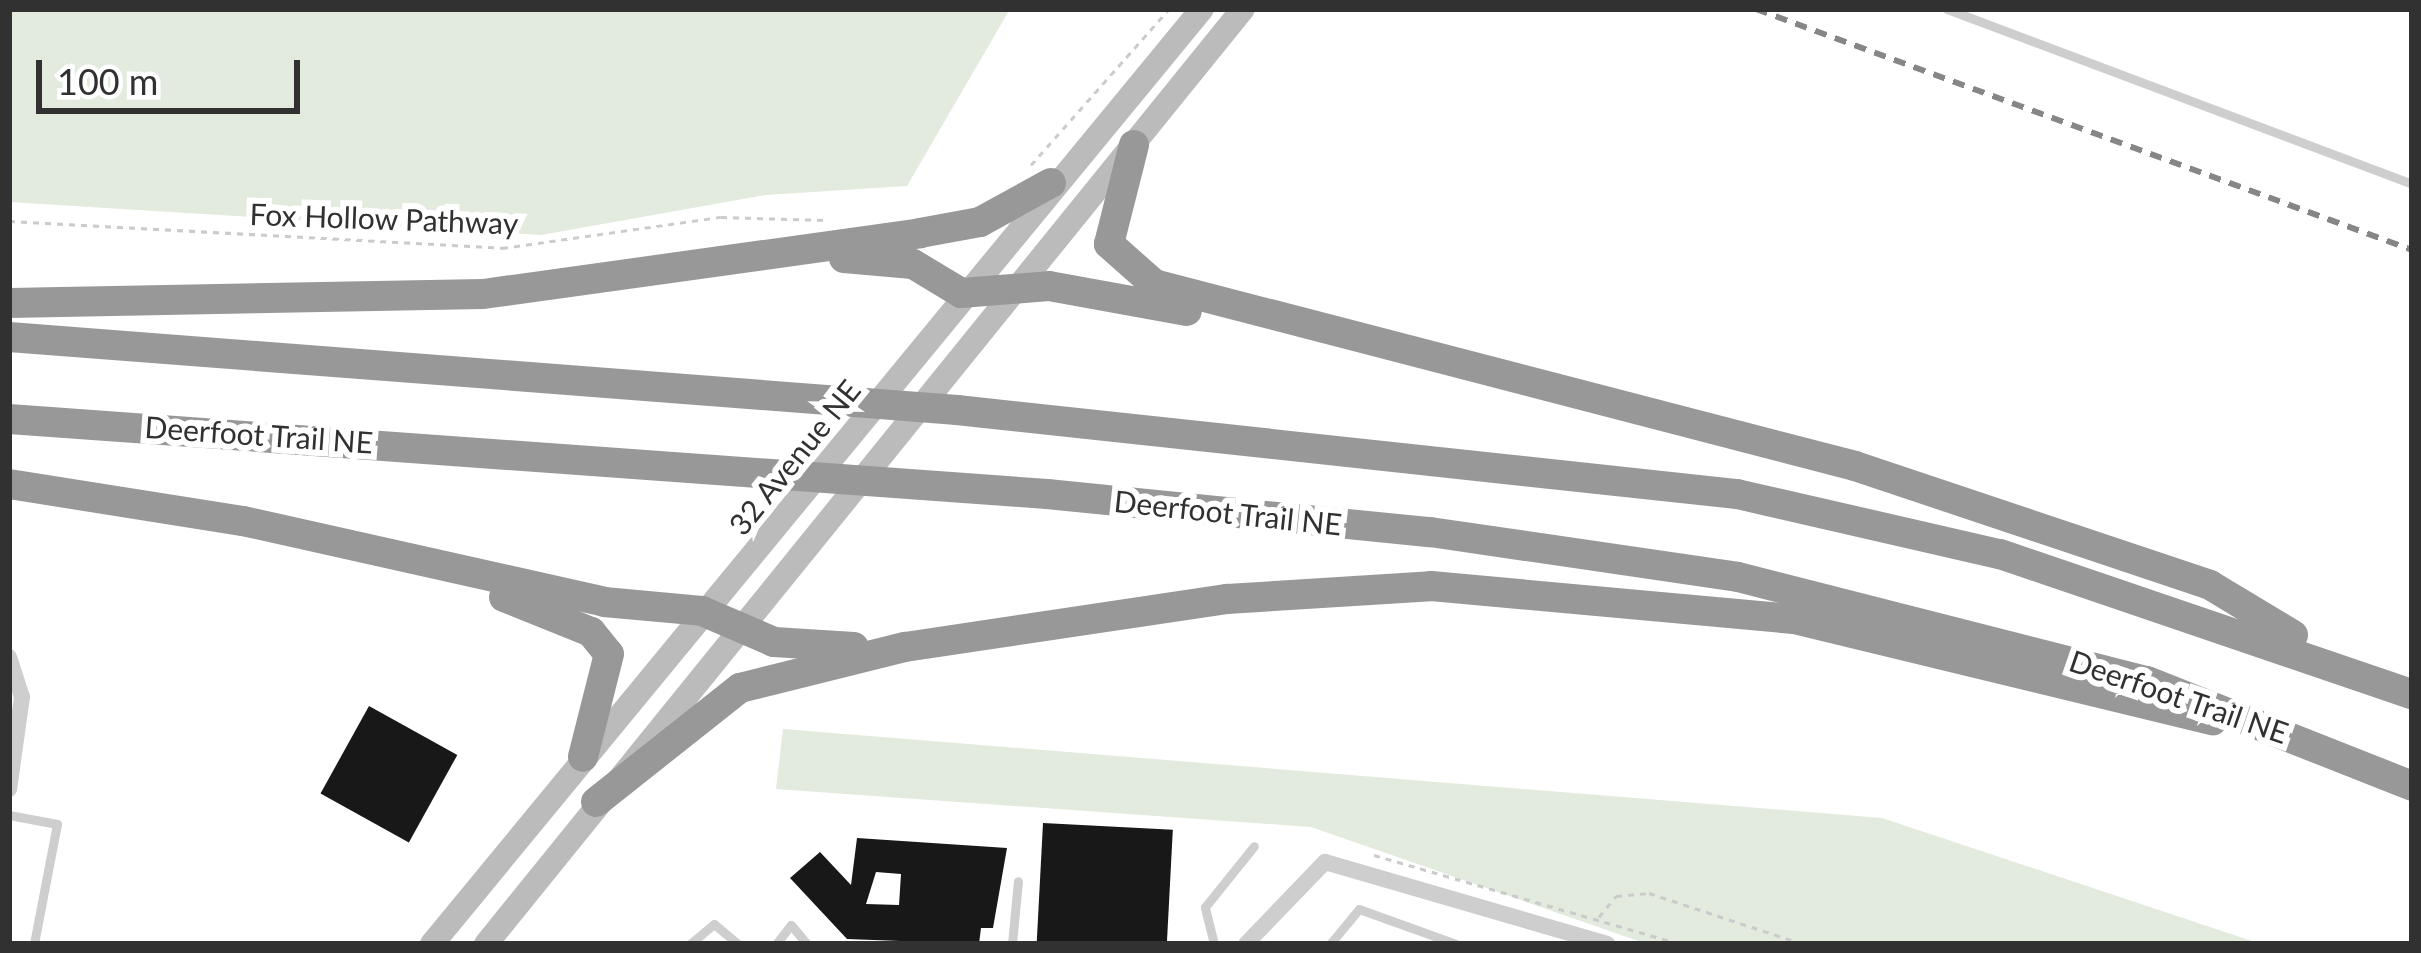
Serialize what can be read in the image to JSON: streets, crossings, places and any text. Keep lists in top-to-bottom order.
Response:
{
  "streets": {
    "highway": ["Deerfoot Trail NE"],
    "main road": ["32 Avenue NE"],
    "path": ["Fox Hollow Pathway"]
  },
  "scale_bar": "100 m"
}
